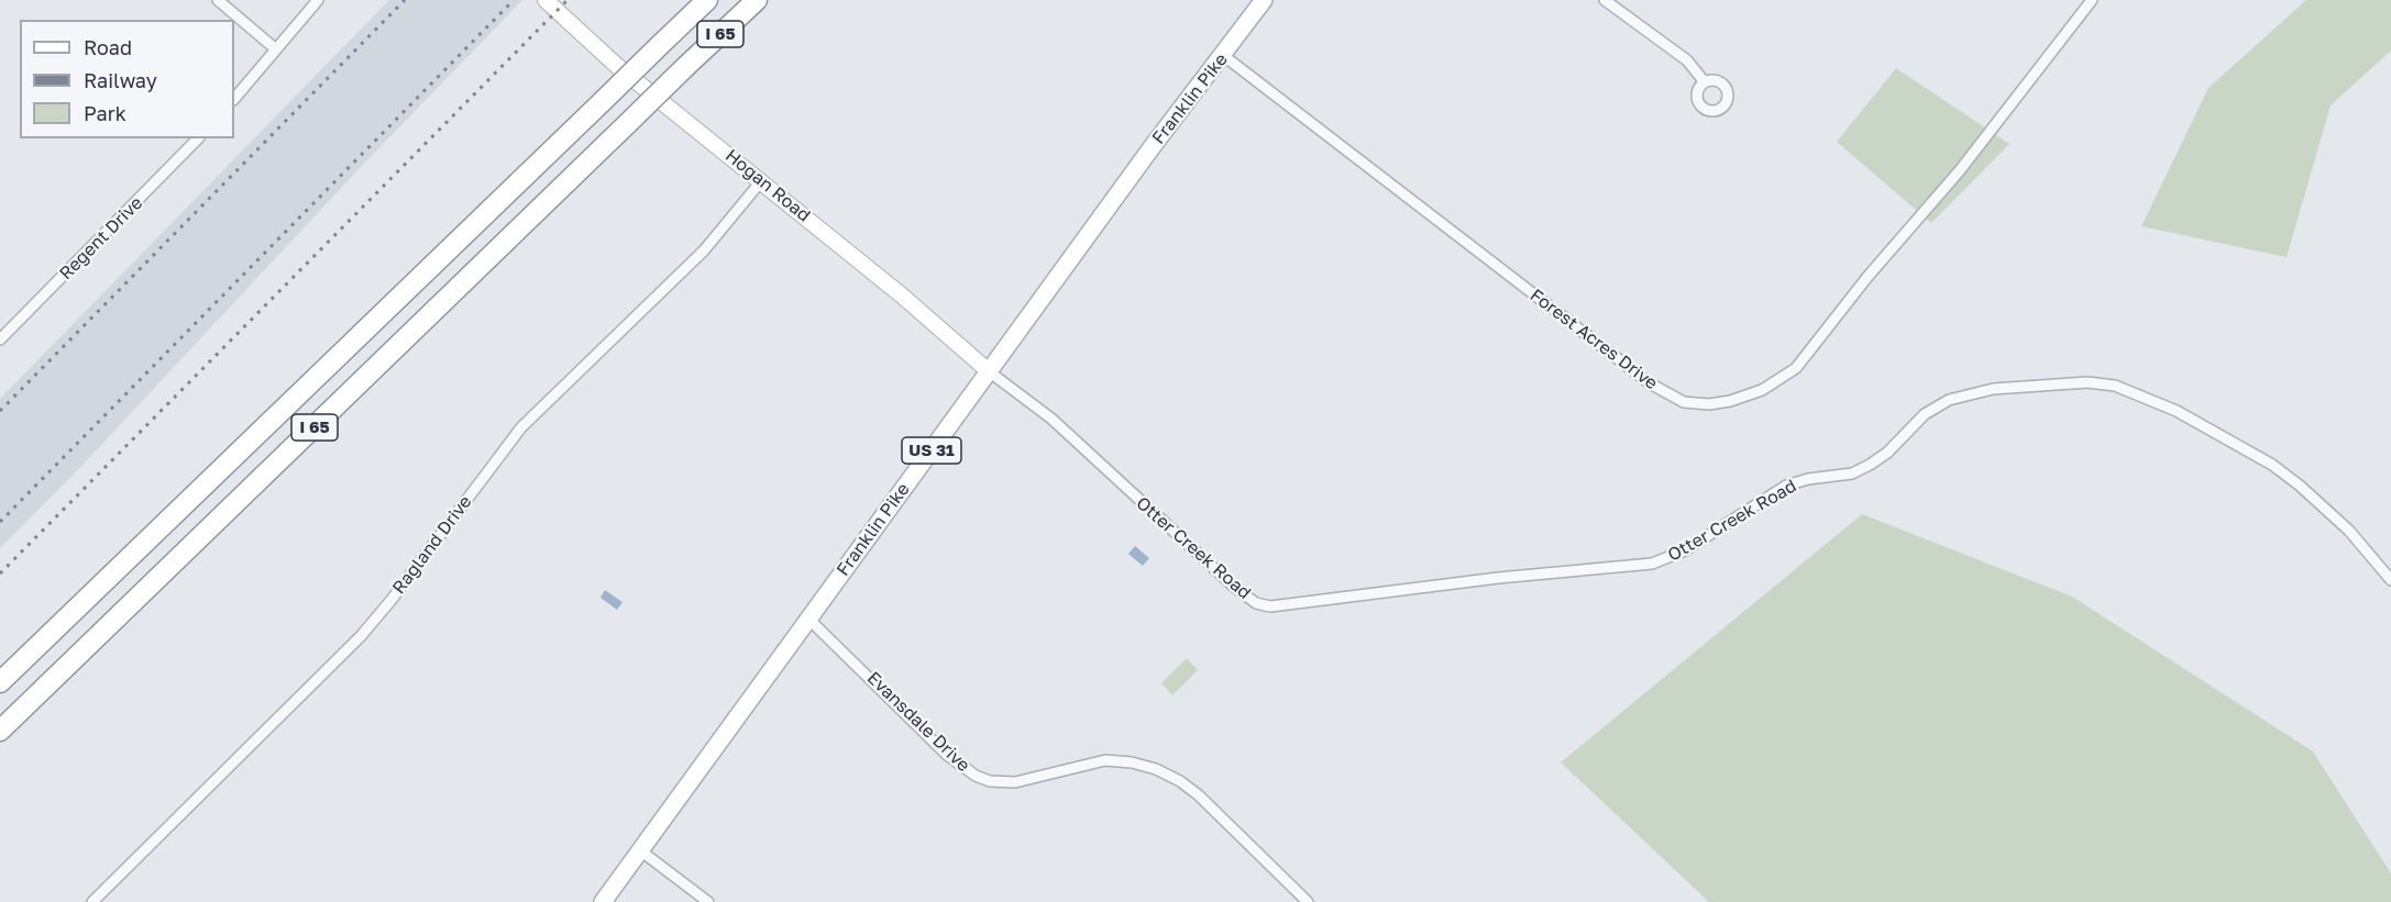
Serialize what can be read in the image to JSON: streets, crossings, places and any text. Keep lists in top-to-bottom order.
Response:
{
  "streets": {
    "highway": ["I 65"],
    "main road": ["Franklin Pike", "US 31"],
    "street": [
      "Hogan Road",
      "Regent Drive",
      "Forest Acres Drive",
      "Otter Creek Road",
      "Ragland Drive",
      "Evansdale Drive"
    ]
  },
  "crossings": [
    ["Franklin Pike", "Hogan Road"],
    ["Franklin Pike", "Forest Acres Drive"],
    ["Franklin Pike", "Otter Creek Road"],
    ["Franklin Pike", "Evansdale Drive"],
    ["Hogan Road", "Otter Creek Road"],
    ["Hogan Road", "Ragland Drive"]
  ],
  "legend": ["Road", "Railway", "Park"]
}
